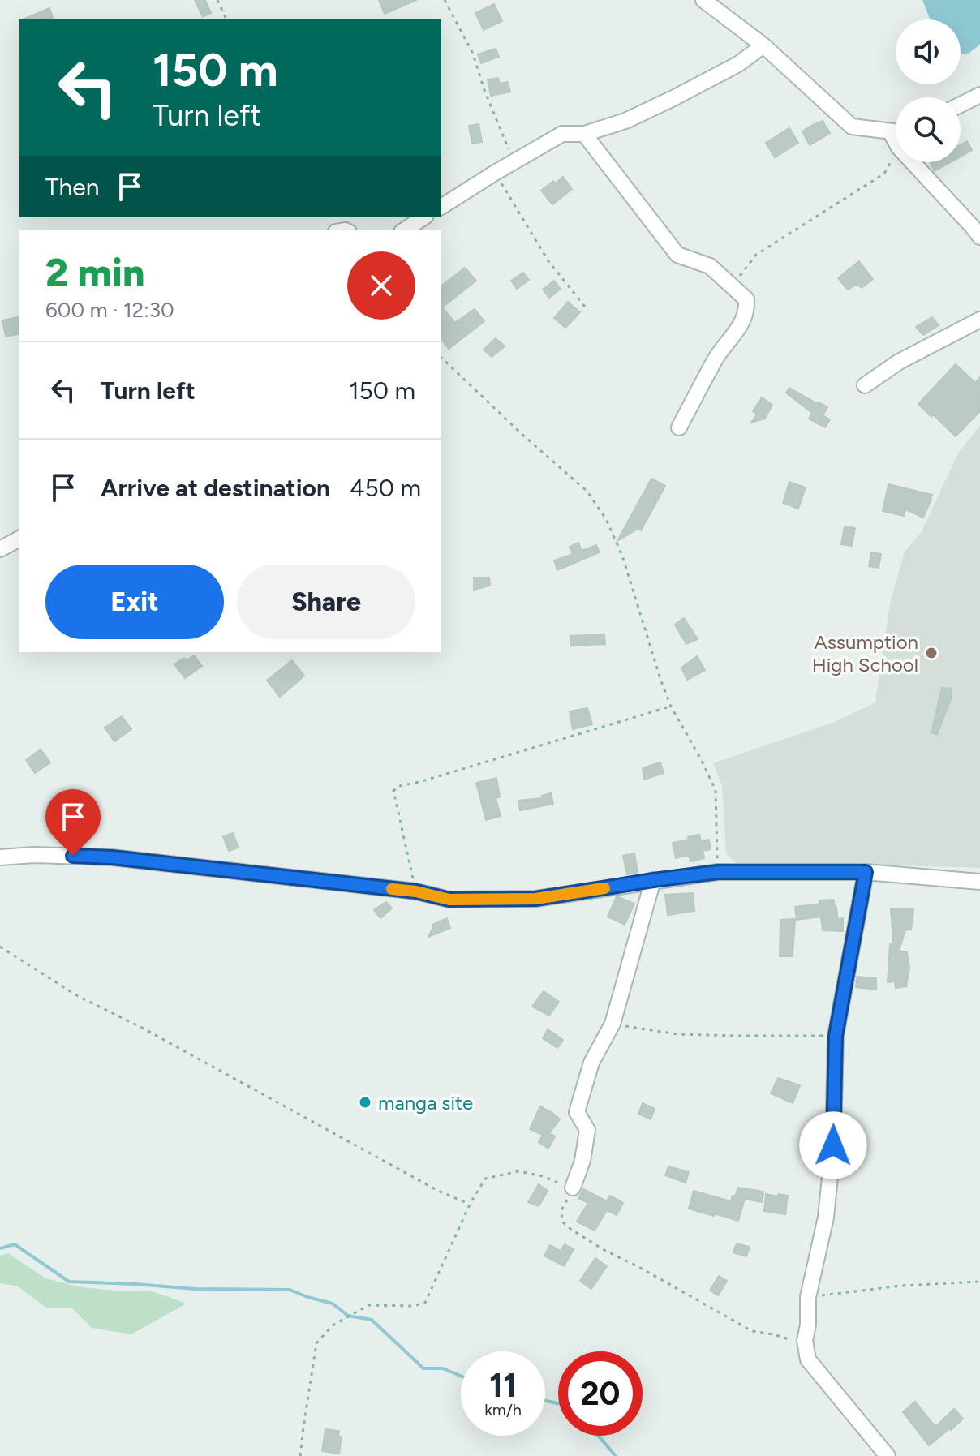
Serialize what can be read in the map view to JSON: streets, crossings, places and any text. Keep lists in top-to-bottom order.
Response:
{
  "places": ["Assumption High School", "manga site"],
  "page": {
    "turn": ["150 m", "Turn left"],
    "then": "Then",
    "heading": ["2 min", "600 m · 12:30"],
    "list": [
      {
        "name": "Turn left",
        "value": "150 m"
      },
      {
        "name": "Arrive at destination",
        "value": "450 m"
      }
    ],
    "buttons": ["Exit", "Share"],
    "speed": "11 km/h",
    "limit": "20"
  }
}
